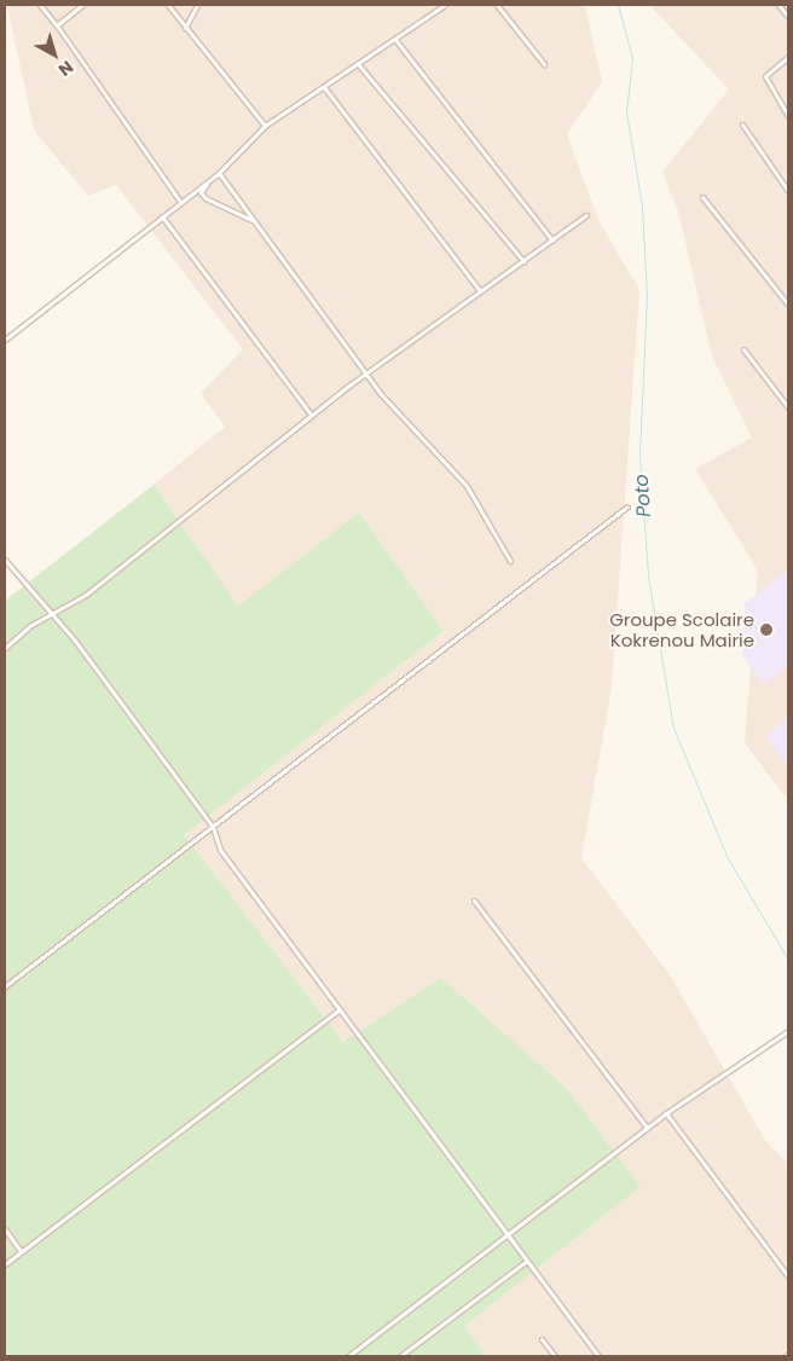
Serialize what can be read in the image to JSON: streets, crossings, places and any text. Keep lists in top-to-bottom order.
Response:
{
  "water": ["Poto"],
  "places": ["Groupe Scolaire Kokrenou Mairie"],
  "north": "bottom right"
}
